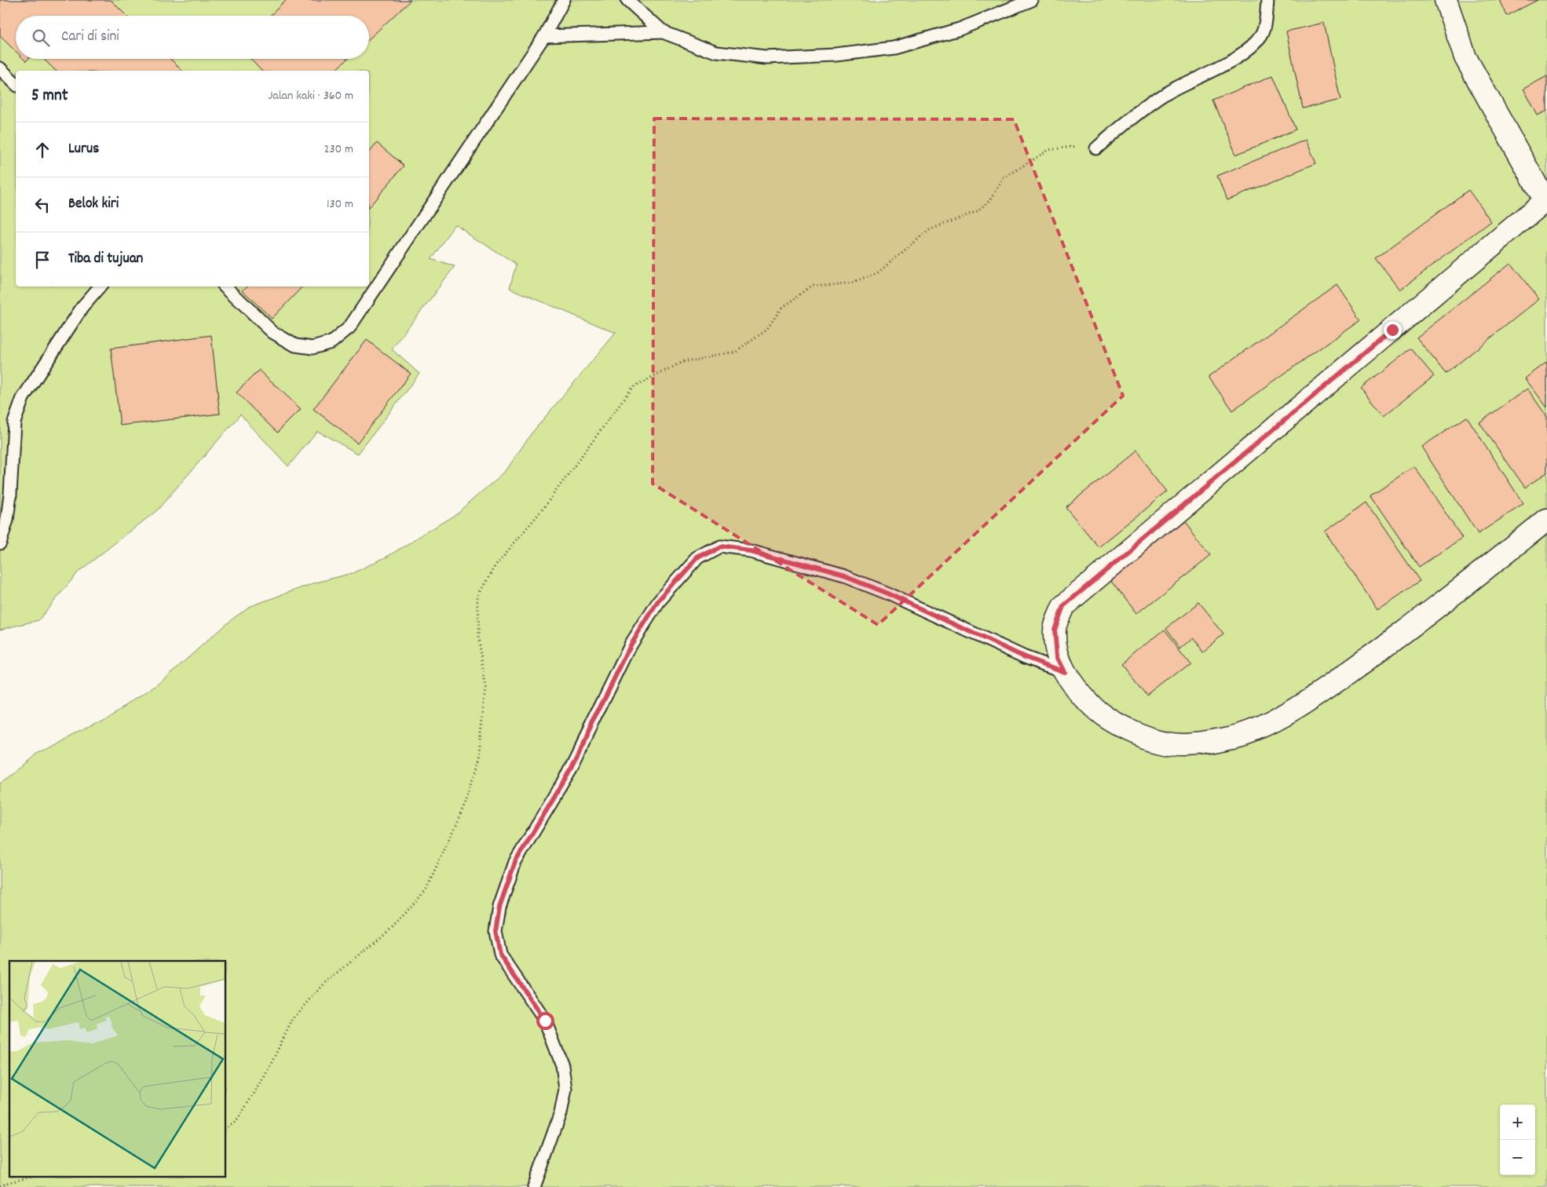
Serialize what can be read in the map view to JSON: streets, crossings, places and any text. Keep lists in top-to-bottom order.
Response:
{
  "page": {
    "search": "Cari di sini",
    "heading": ["5 mnt", "Jalan kaki · 360 m"],
    "list": [
      ["Lurus", "230 m"],
      ["Belok kiri", "130 m"],
      "Tiba di tujuan"
    ],
    "map_buttons": ["+", "−"]
  }
}
